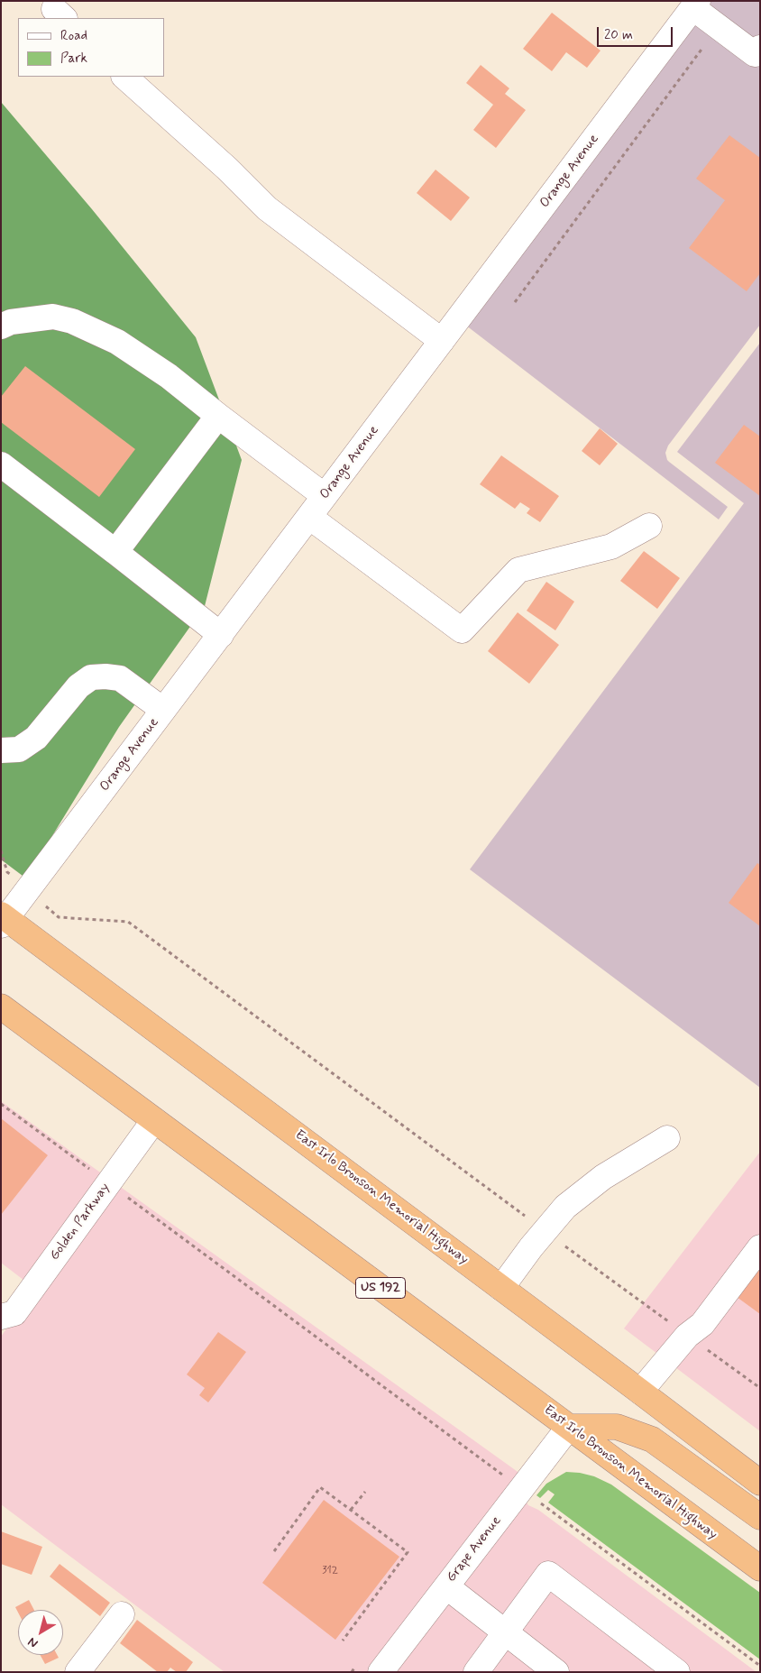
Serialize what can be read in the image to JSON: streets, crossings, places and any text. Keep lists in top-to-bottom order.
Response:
{
  "streets": {
    "highway": ["East Irlo Bronson Memorial Highway", "US 192"],
    "street": ["Orange Avenue", "Golden Parkway", "Grape Avenue"]
  },
  "crossings": [
    ["Orange Avenue", "East Irlo Bronson Memorial Highway"],
    ["East Irlo Bronson Memorial Highway", "Golden Parkway"],
    ["East Irlo Bronson Memorial Highway", "Grape Avenue"]
  ],
  "house_numbers": ["312"],
  "legend": ["Road", "Park"],
  "scale_bar": "20 m",
  "north": "bottom left"
}
